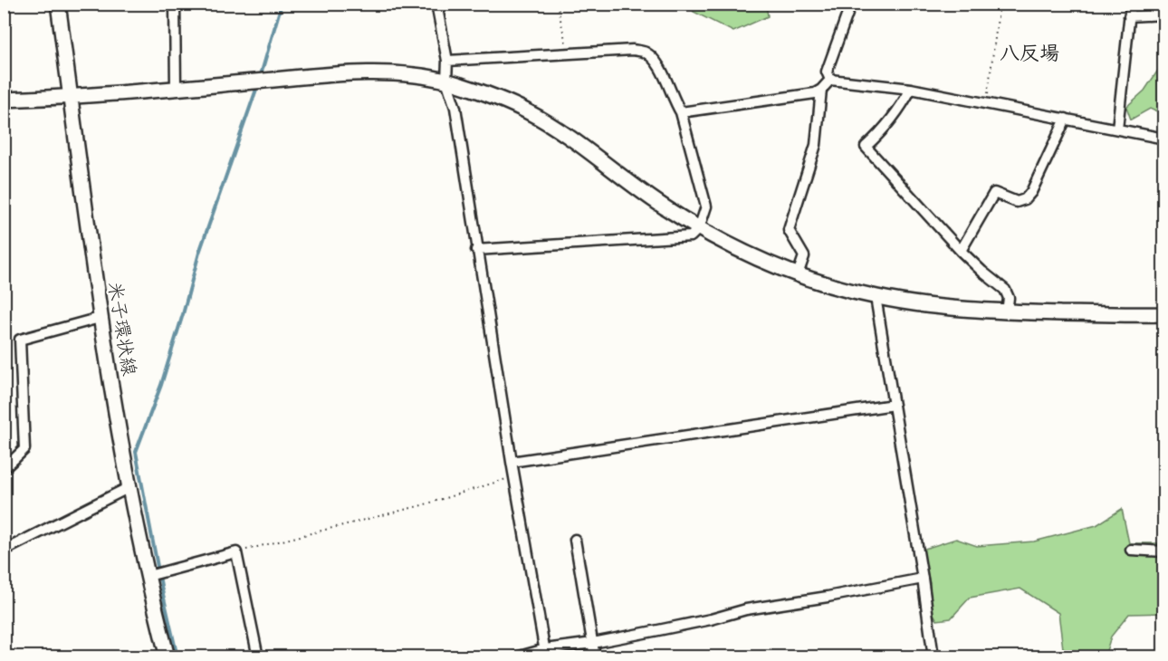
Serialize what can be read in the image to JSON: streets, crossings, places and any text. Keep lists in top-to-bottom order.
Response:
{
  "streets": {
    "street": ["米子環状線"]
  },
  "districts": ["八反場"]
}
